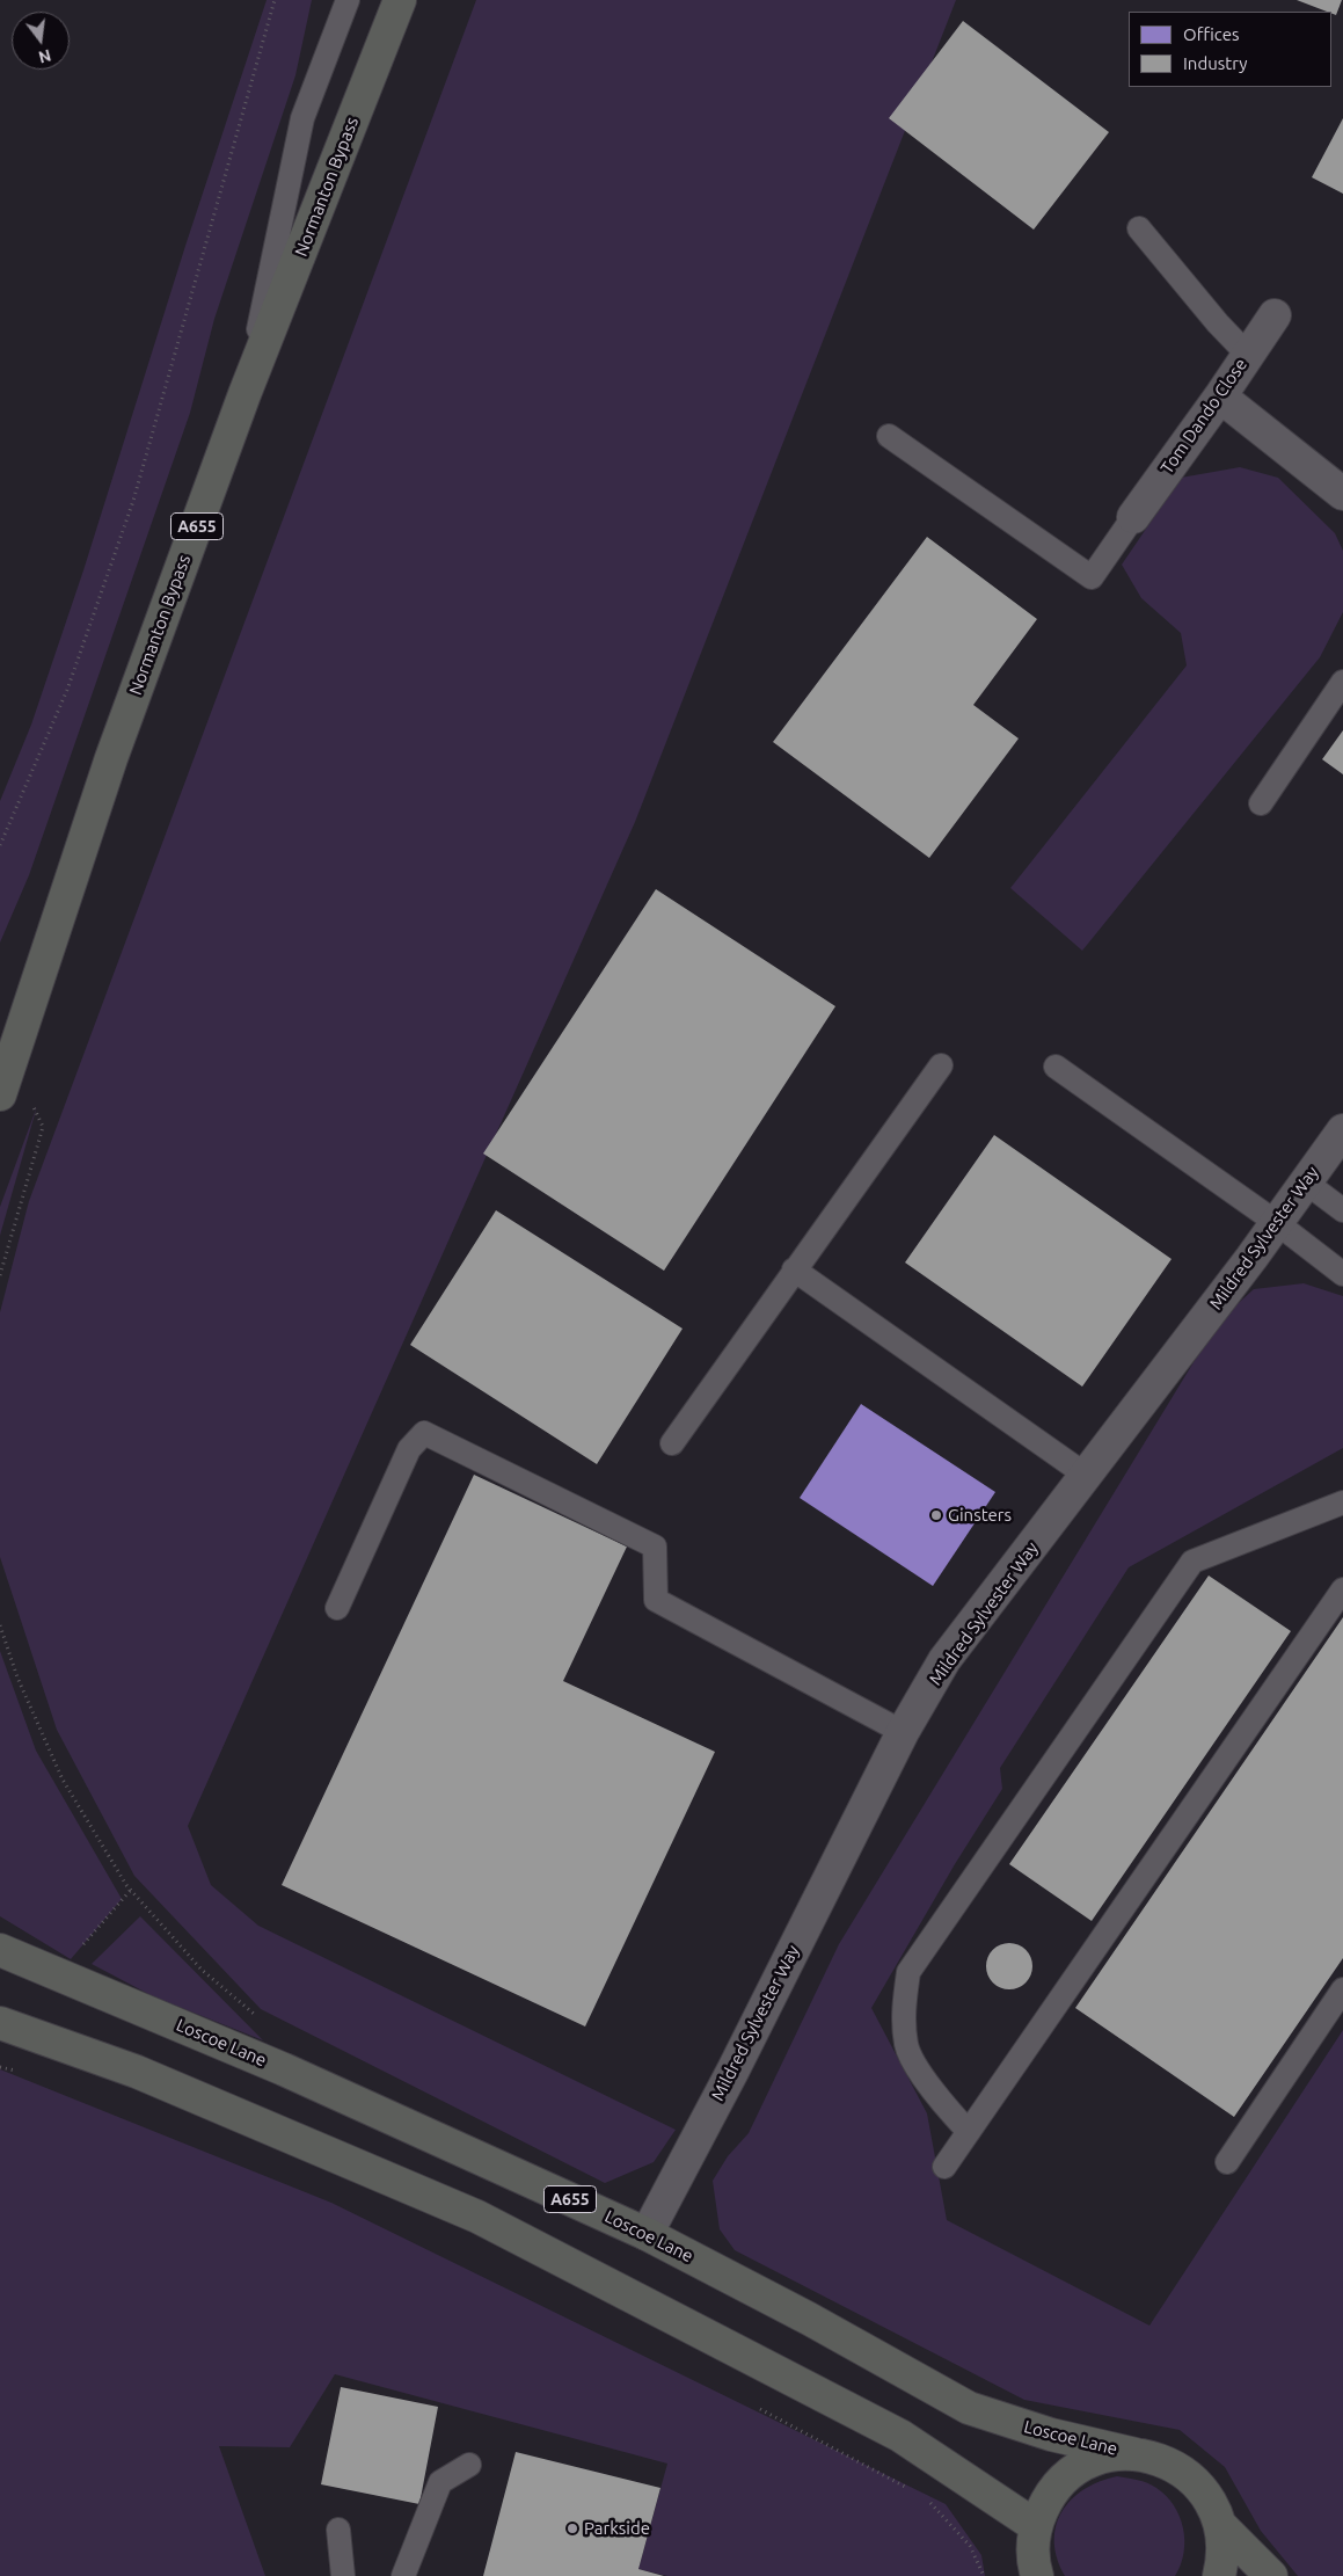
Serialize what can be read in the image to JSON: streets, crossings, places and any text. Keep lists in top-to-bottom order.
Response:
{
  "streets": {
    "main road": ["Normanton Bypass", "A655", "Loscoe Lane"],
    "street": ["Tom Dando Close", "Mildred Sylvester Way"]
  },
  "crossings": [
    ["Mildred Sylvester Way", "Loscoe Lane"]
  ],
  "places": ["Ginsters", "Parkside"],
  "legend": ["Offices", "Industry"],
  "north": "bottom"
}
